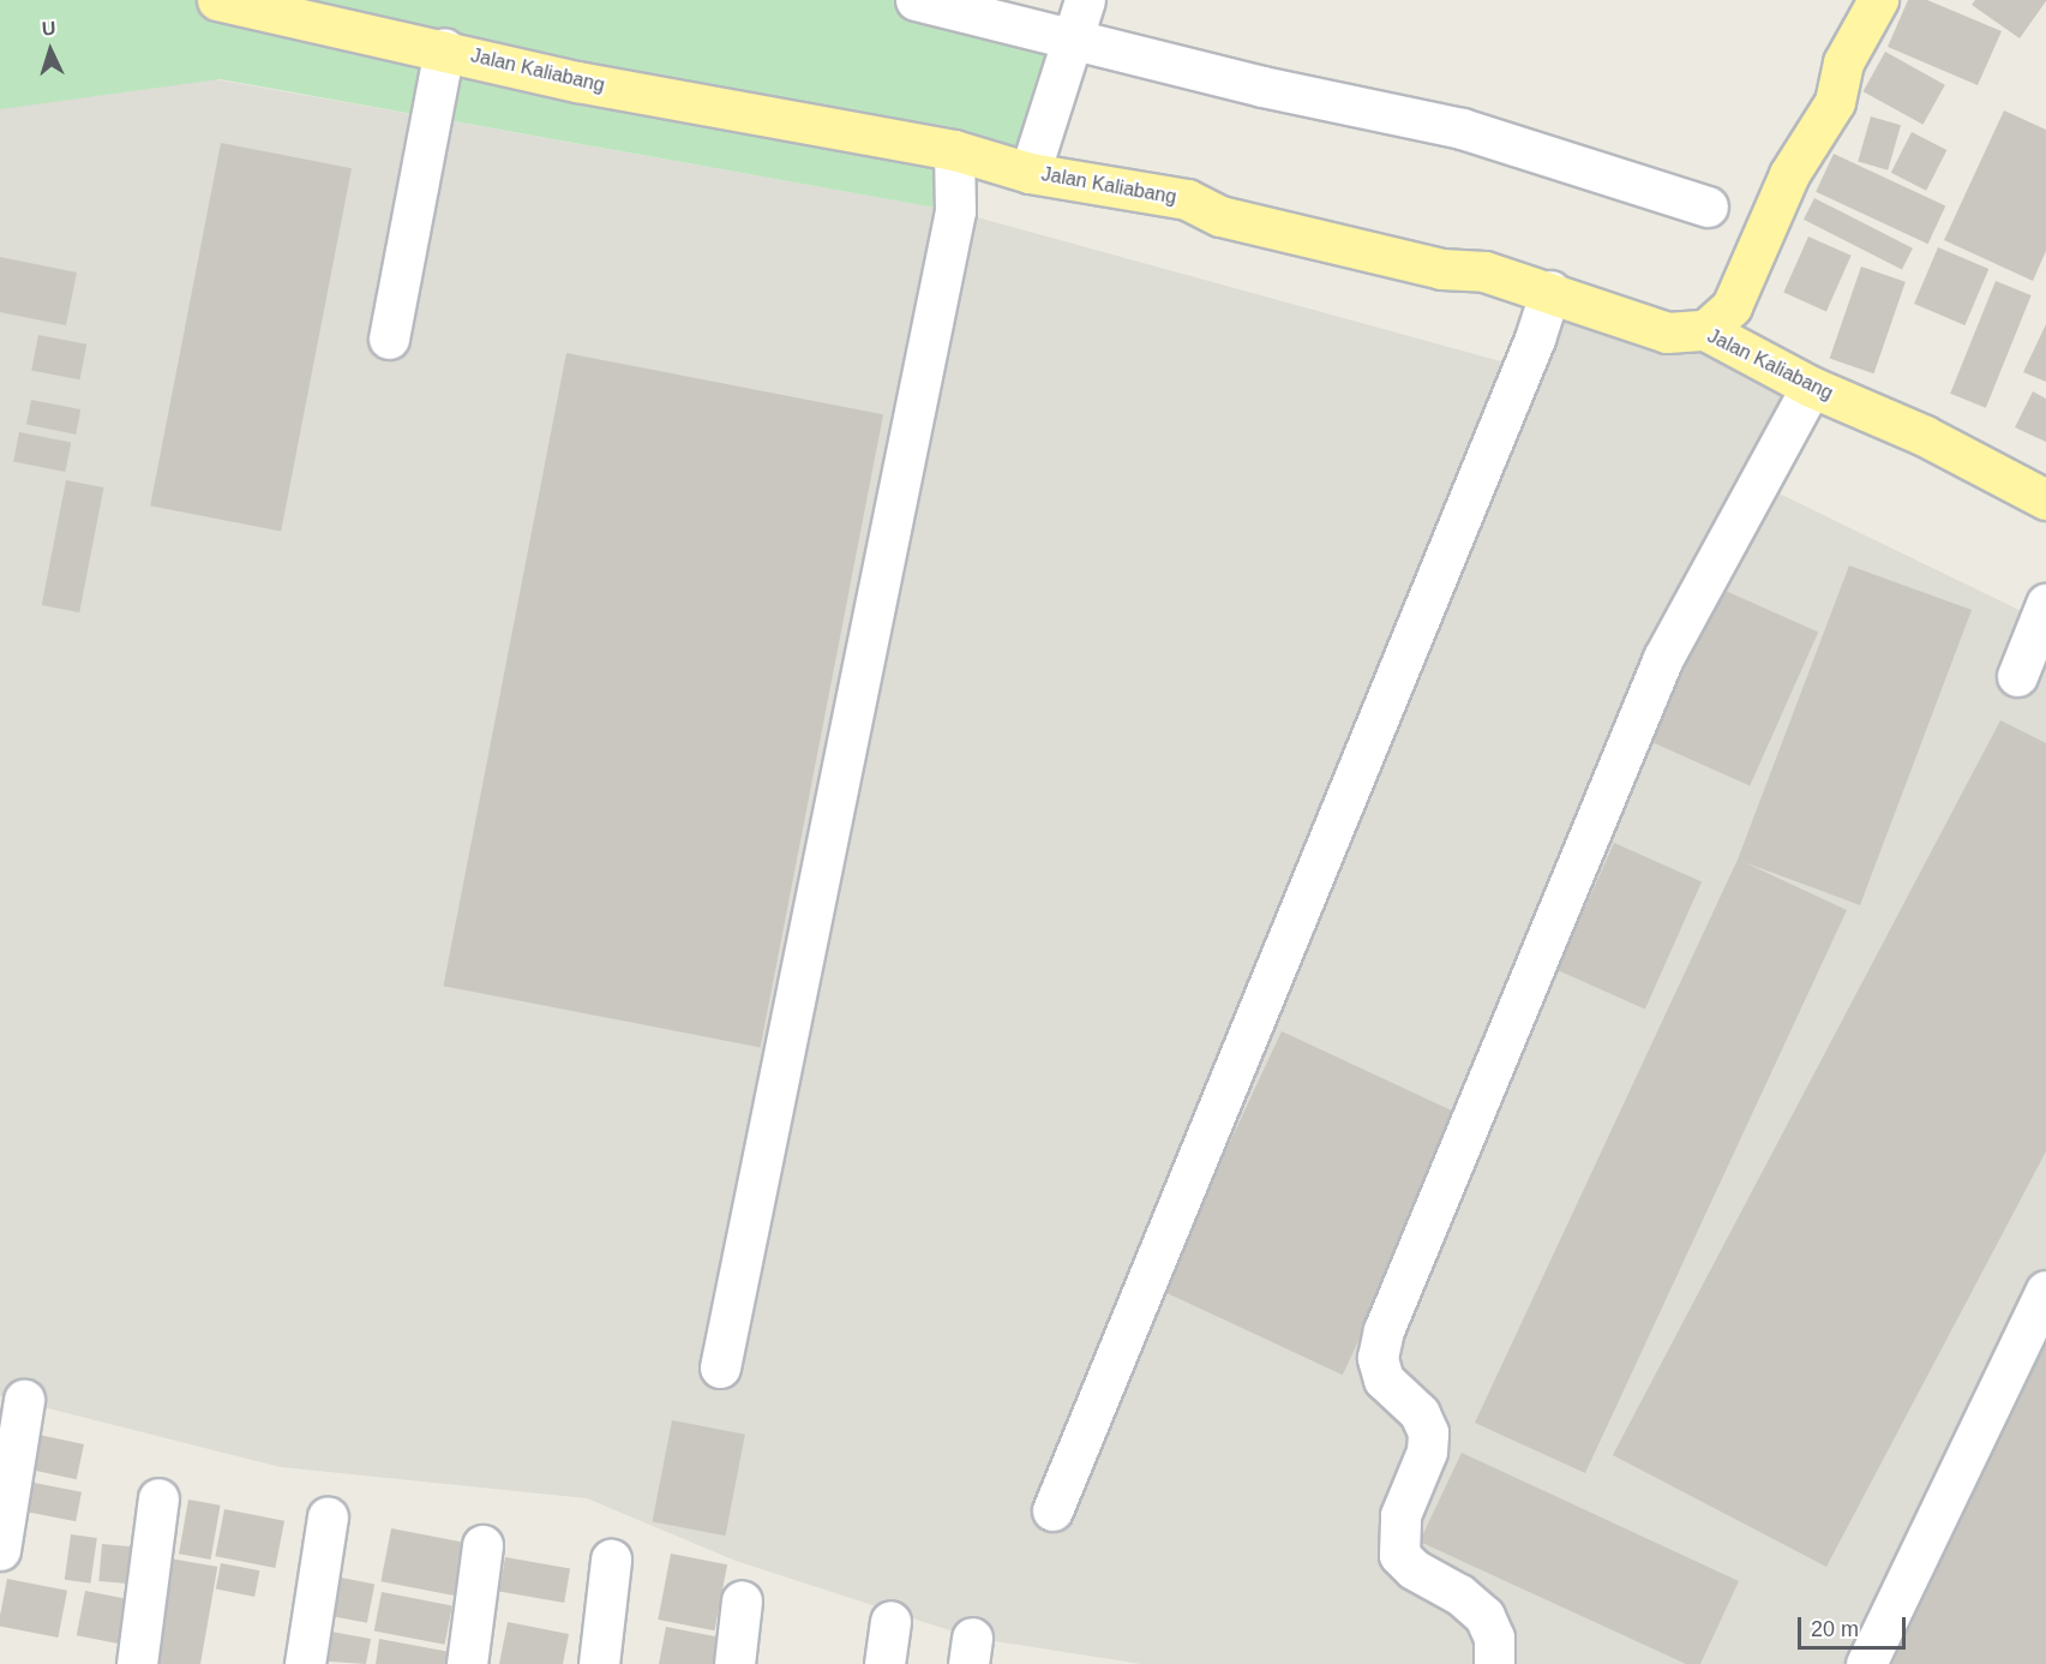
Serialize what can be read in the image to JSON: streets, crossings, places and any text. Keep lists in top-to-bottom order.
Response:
{
  "streets": {
    "main road": ["Jalan Kaliabang"]
  },
  "scale_bar": "20 m",
  "north": "top"
}
